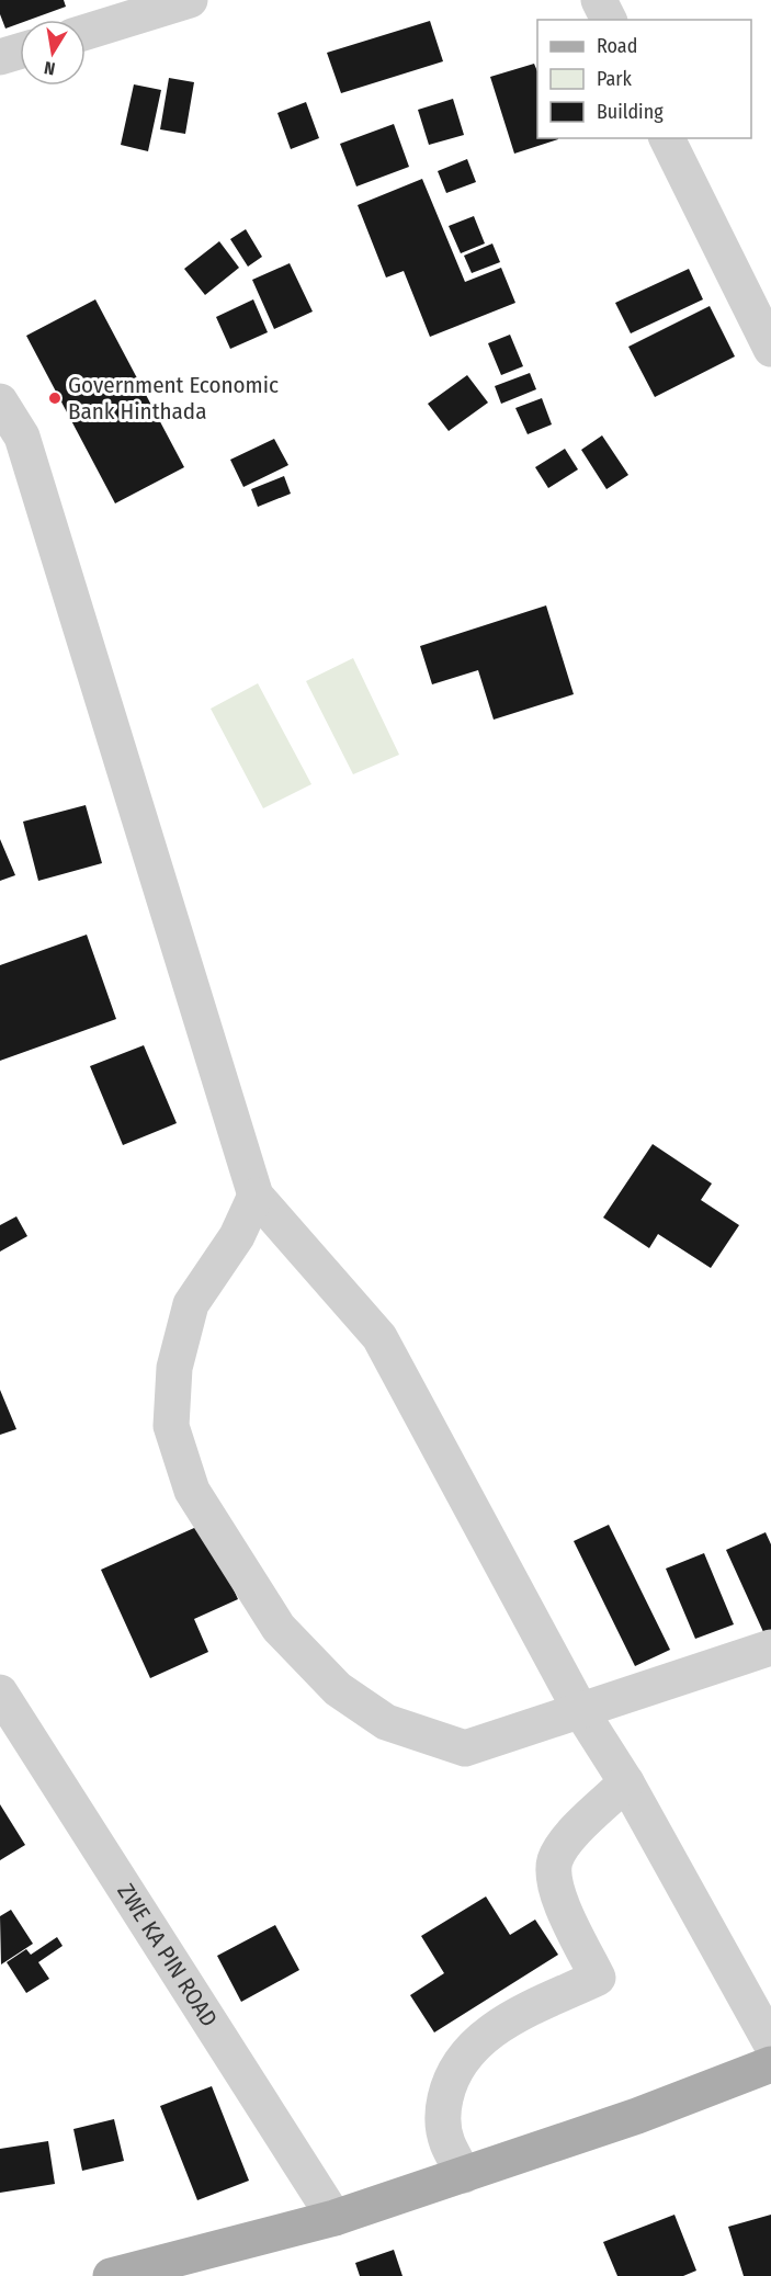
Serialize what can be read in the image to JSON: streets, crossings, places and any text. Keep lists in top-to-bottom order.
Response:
{
  "streets": {
    "street": ["ZWE KA PIN ROAD"]
  },
  "places": ["Government Economic Bank Hinthada"],
  "legend": ["Road", "Park", "Building"],
  "north": "bottom"
}
